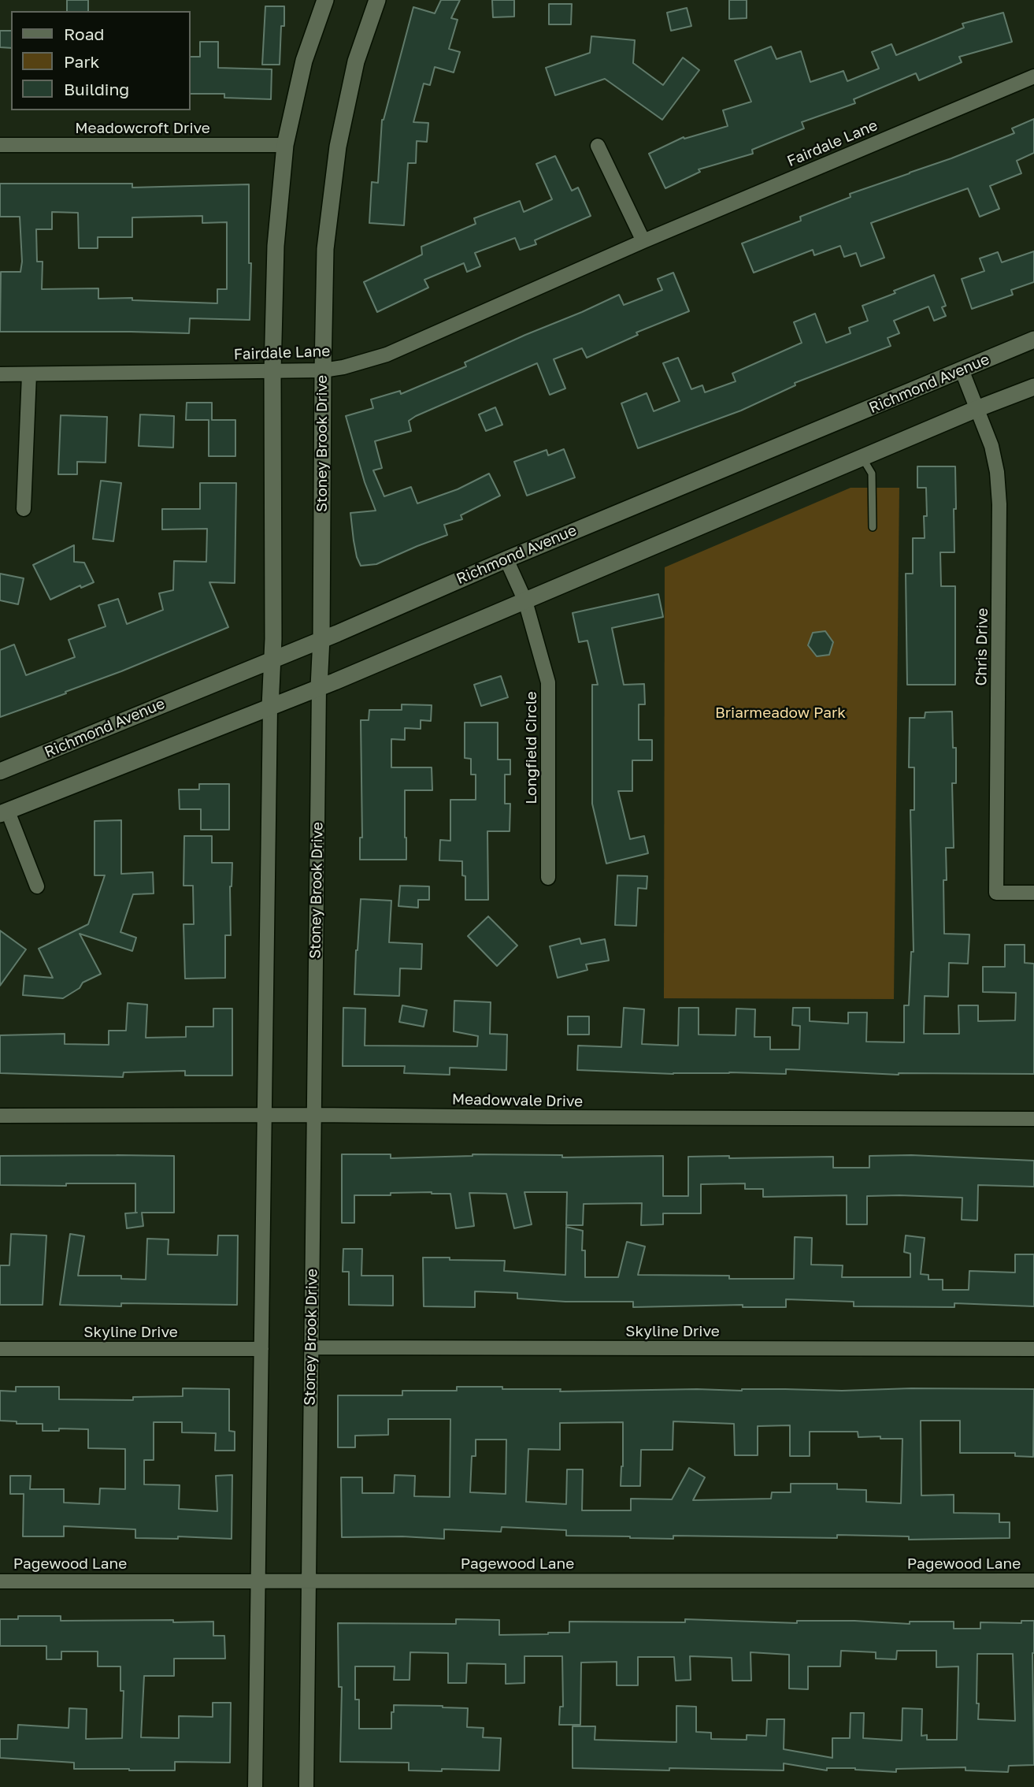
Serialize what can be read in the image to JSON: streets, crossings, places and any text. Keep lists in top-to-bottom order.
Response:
{
  "streets": {
    "main road": ["Richmond Avenue", "Stoney Brook Drive"],
    "street": [
      "Meadowcroft Drive",
      "Fairdale Lane",
      "Chris Drive",
      "Longfield Circle",
      "Meadowvale Drive",
      "Skyline Drive",
      "Pagewood Lane"
    ]
  },
  "crossings": [
    ["Fairdale Lane", "Stoney Brook Drive"],
    ["Richmond Avenue", "Stoney Brook Drive"],
    ["Richmond Avenue", "Chris Drive"],
    ["Richmond Avenue", "Longfield Circle"],
    ["Stoney Brook Drive", "Meadowvale Drive"],
    ["Stoney Brook Drive", "Skyline Drive"],
    ["Stoney Brook Drive", "Pagewood Lane"]
  ],
  "parks": ["Briarmeadow Park"],
  "legend": ["Road", "Park", "Building"]
}
